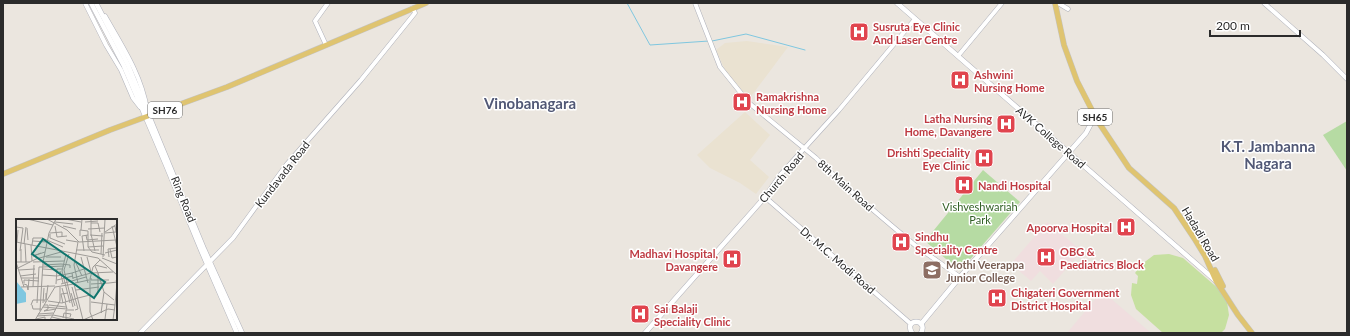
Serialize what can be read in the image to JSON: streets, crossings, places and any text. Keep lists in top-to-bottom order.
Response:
{
  "streets": {
    "main road": [
      "SH76",
      "SH65",
      "AVK College Road",
      "Church Road",
      "Ring Road",
      "Hadadi Road"
    ],
    "street": ["Kundavada Road", "8th Main Road", "Dr. M.C. Modi Road"]
  },
  "crossings": [
    ["SH76", "Kundavada Road"],
    ["SH76", "Ring Road"],
    ["AVK College Road", "Church Road"],
    ["AVK College Road", "Hadadi Road"],
    ["Kundavada Road", "Ring Road"],
    ["Church Road", "8th Main Road"],
    ["Church Road", "Dr. M.C. Modi Road"]
  ],
  "districts": ["Vinobanagara", "K.T. Jambanna Nagara"],
  "parks": ["Vishveshwariah Park"],
  "places": {
    "hospital": [
      "Susruta Eye Clinic And Laser Centre",
      "Ashwini Nursing Home",
      "Ramakrishna Nursing Home",
      "Latha Nursing Home, Davangere",
      "Drishti Speciality Eye Clinic",
      "Nandi Hospital",
      "Apoorva Hospital",
      "Sindhu Speciality Centre",
      "OBG & Paediatrics Block",
      "Madhavi Hospital, Davangere",
      "Chigateri Government District Hospital",
      "Sai Balaji Speciality Clinic"
    ],
    "school or university": ["Mothi Veerappa Junior College"]
  },
  "scale_bar": "200 m"
}
